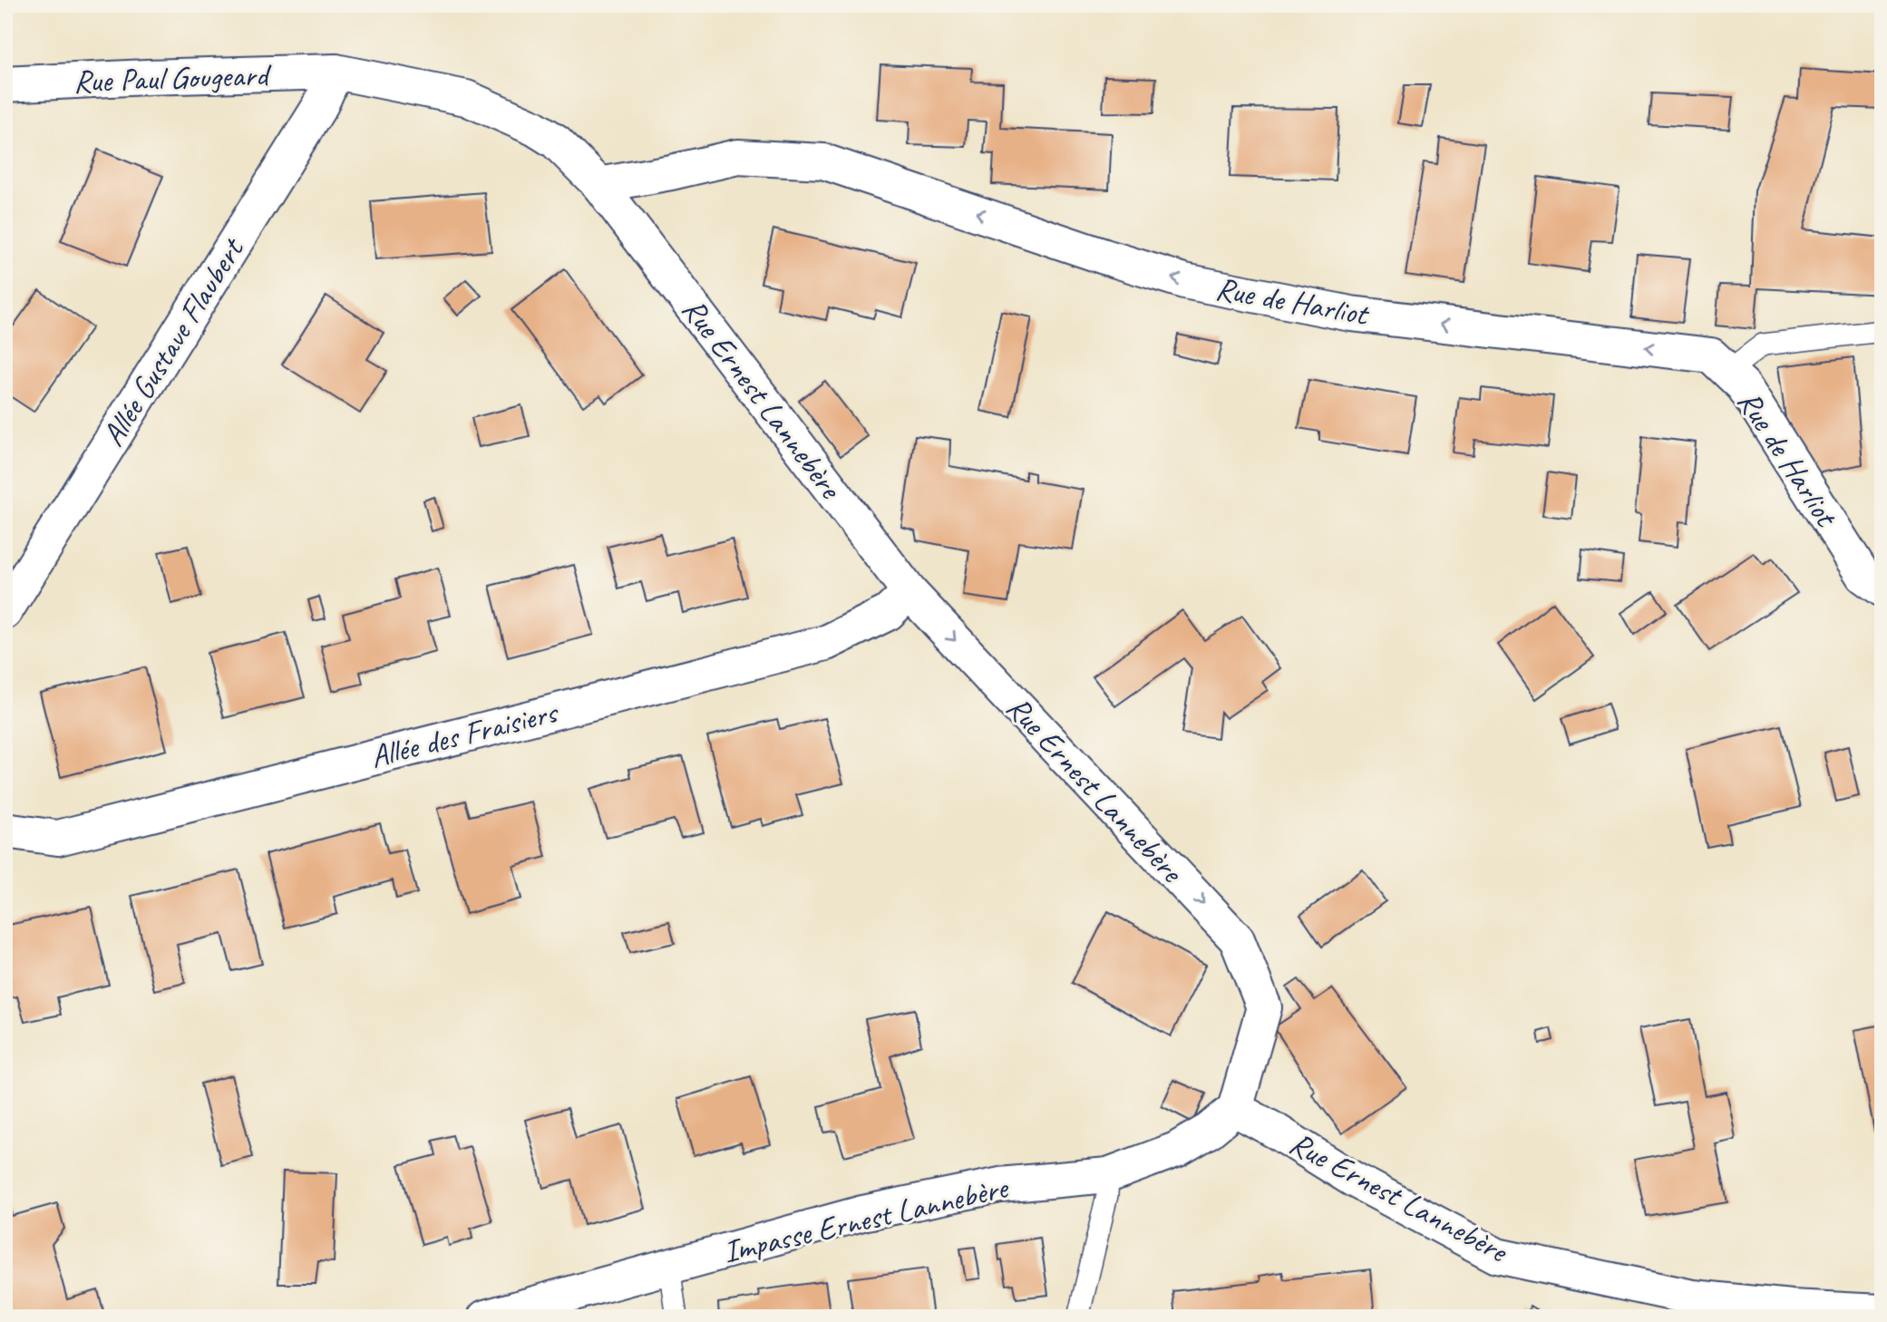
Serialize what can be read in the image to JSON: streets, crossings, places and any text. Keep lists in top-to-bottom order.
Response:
{
  "streets": {
    "street": [
      "Rue Paul Gougeard",
      "Rue de Harliot",
      "Allée Gustave Flaubert",
      "Rue Ernest Lannebère",
      "Allée des Fraisiers",
      "Impasse Ernest Lannebère"
    ]
  },
  "crossings": [
    ["Rue Paul Gougeard", "Allée Gustave Flaubert"],
    ["Rue Paul Gougeard", "Rue Ernest Lannebère"],
    ["Rue de Harliot", "Rue Ernest Lannebère"],
    ["Allée Gustave Flaubert", "Rue Ernest Lannebère"],
    ["Rue Ernest Lannebère", "Allée des Fraisiers"],
    ["Rue Ernest Lannebère", "Impasse Ernest Lannebère"]
  ],
  "one_way": ["Rue de Harliot"]
}
